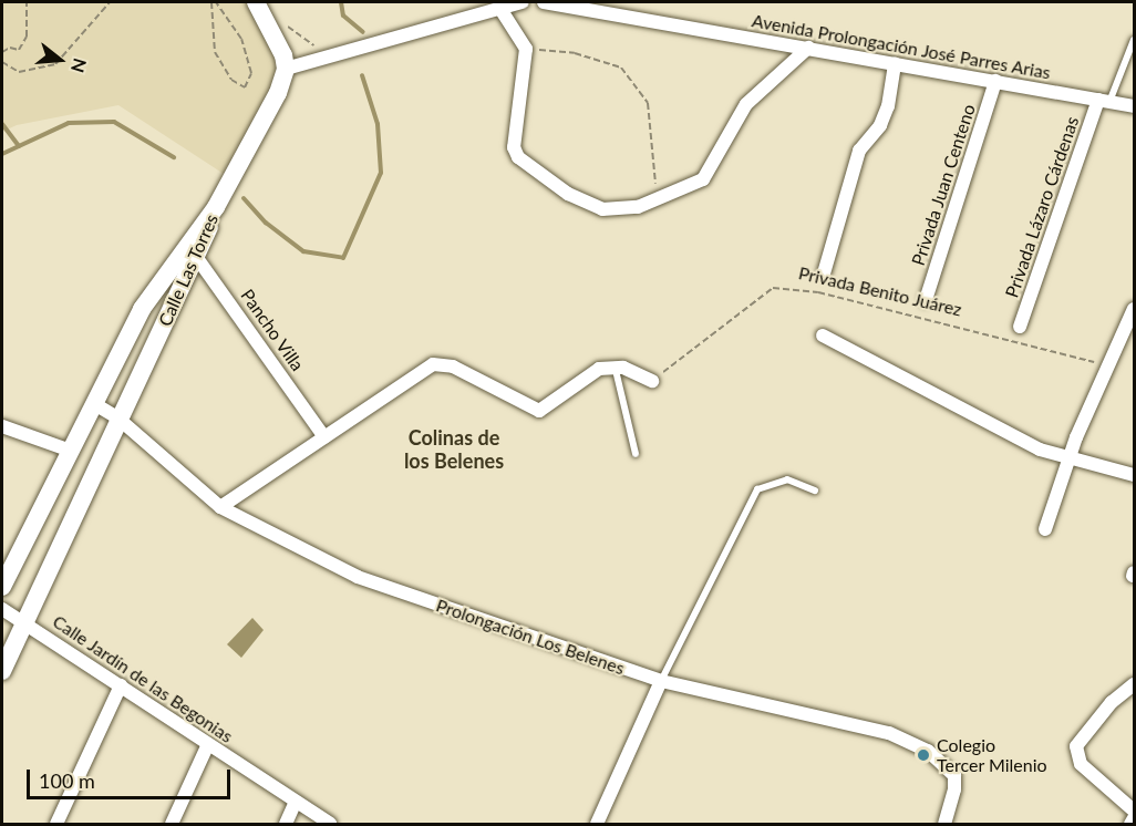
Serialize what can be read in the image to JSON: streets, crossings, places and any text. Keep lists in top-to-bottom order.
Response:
{
  "streets": {
    "main road": ["Calle Las Torres"],
    "street": [
      "Avenida Prolongación José Parres Arias",
      "Privada Juan Centeno",
      "Privada Lázaro Cárdenas",
      "Pancho Villa",
      "Prolongación Los Belenes",
      "Calle Jardín de las Begonias"
    ],
    "path": ["Privada Benito Juárez"]
  },
  "crossings": [
    ["Avenida Prolongación José Parres Arias", "Privada Juan Centeno"],
    ["Avenida Prolongación José Parres Arias", "Privada Lázaro Cárdenas"],
    ["Calle Las Torres", "Pancho Villa"],
    ["Calle Las Torres", "Prolongación Los Belenes"],
    ["Calle Las Torres", "Calle Jardín de las Begonias"]
  ],
  "districts": ["Colinas de los Belenes"],
  "places": ["Colegio Tercer Milenio"],
  "scale_bar": "100 m",
  "north": "right"
}
